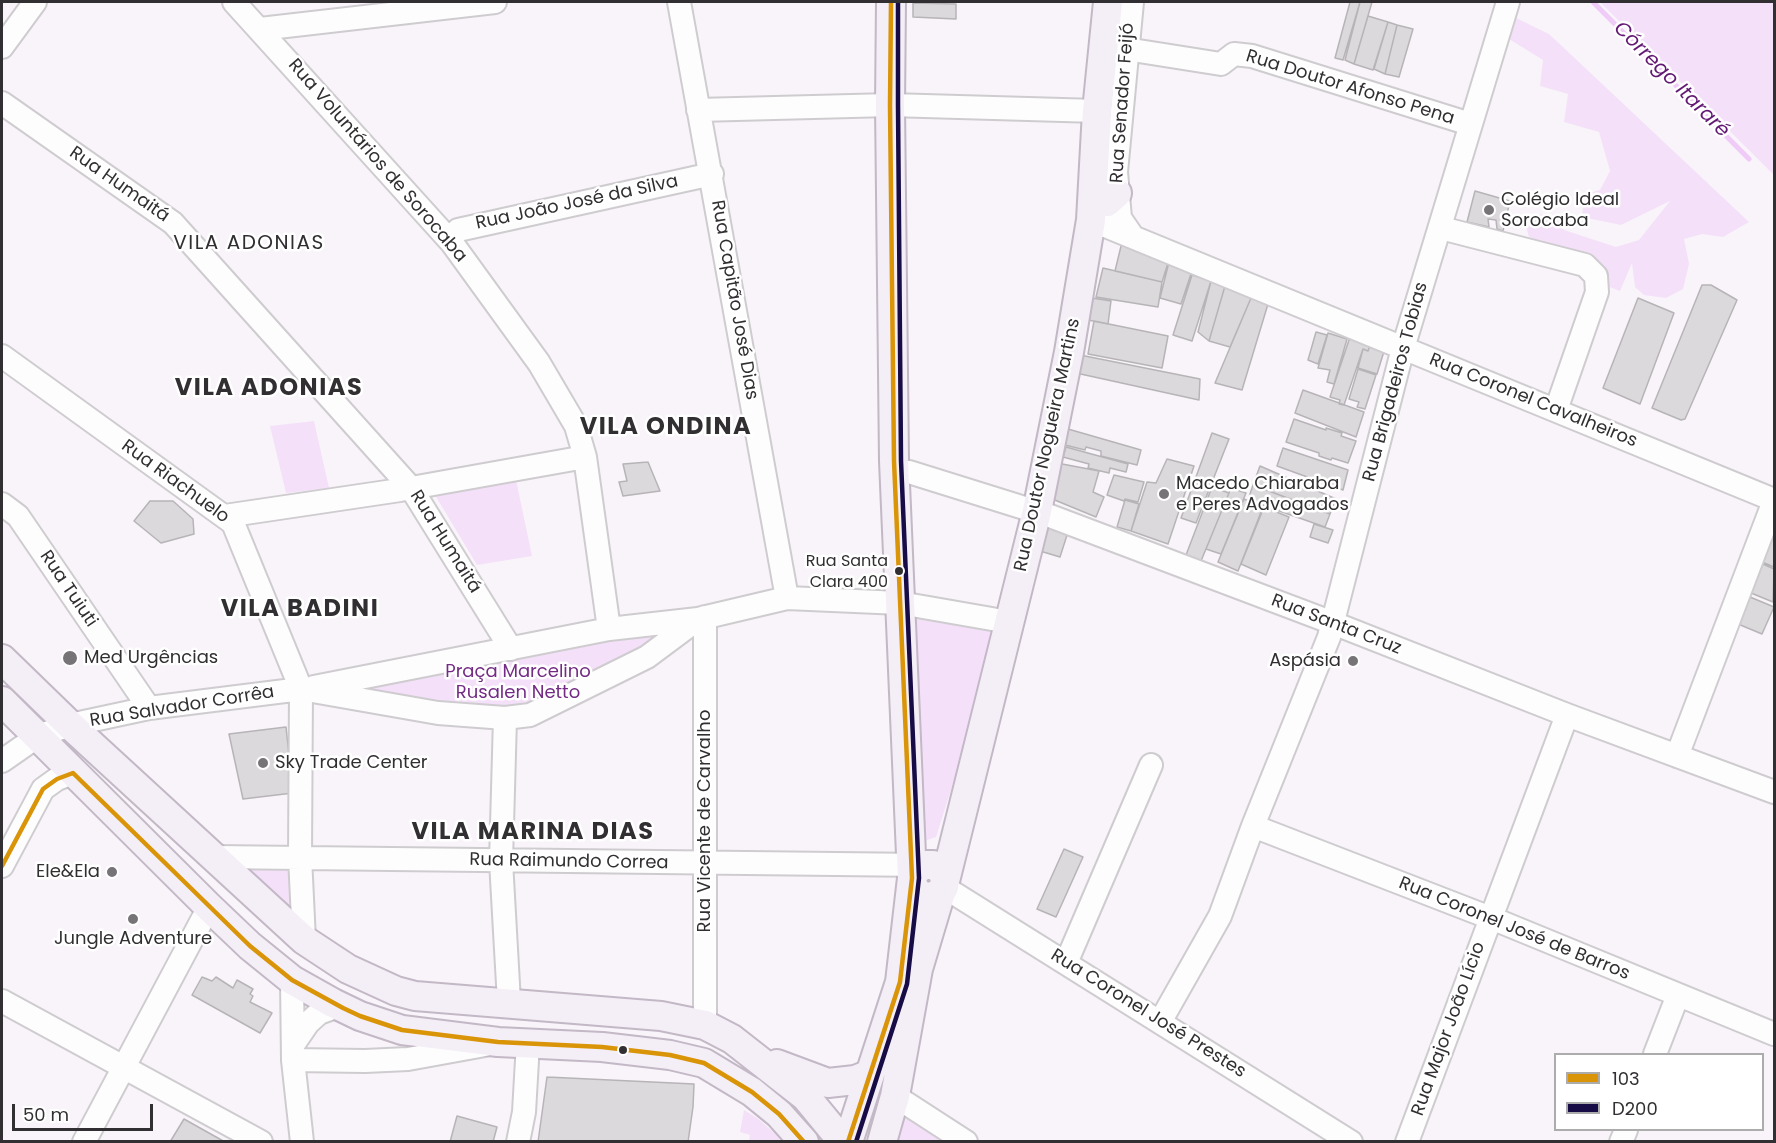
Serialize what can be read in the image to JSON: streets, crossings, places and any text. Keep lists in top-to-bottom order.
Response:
{
  "streets": {
    "main road": ["Rua Doutor Nogueira Martins"],
    "street": [
      "Rua Doutor Afonso Pena",
      "Rua Senador Feijó",
      "Rua Voluntários de Sorocaba",
      "Rua Humaitá",
      "Rua João José da Silva",
      "Rua Capitão José Dias",
      "Rua Brigadeiros Tobias",
      "Rua Coronel Cavalheiros",
      "Rua Riachuelo",
      "Rua Tuiuti",
      "Rua Santa Cruz",
      "Rua Salvador Corrêa",
      "Rua Vicente de Carvalho",
      "Rua Raimundo Correa",
      "Rua Coronel José de Barros",
      "Rua Coronel José Prestes",
      "Rua Major João Lício"
    ]
  },
  "crossings": [
    ["Rua Doutor Afonso Pena", "Rua Senador Feijó"],
    ["Rua Doutor Afonso Pena", "Rua Brigadeiros Tobias"],
    ["Rua Senador Feijó", "Rua Coronel Cavalheiros"],
    ["Rua Senador Feijó", "Rua Doutor Nogueira Martins"],
    ["Rua Voluntários de Sorocaba", "Rua João José da Silva"],
    ["Rua Voluntários de Sorocaba", "Rua Salvador Corrêa"],
    ["Rua Humaitá", "Rua Salvador Corrêa"],
    ["Rua João José da Silva", "Rua Capitão José Dias"],
    ["Rua Capitão José Dias", "Rua Salvador Corrêa"],
    ["Rua Brigadeiros Tobias", "Rua Coronel Cavalheiros"],
    ["Rua Brigadeiros Tobias", "Rua Santa Cruz"],
    ["Rua Brigadeiros Tobias", "Rua Coronel José de Barros"],
    ["Rua Brigadeiros Tobias", "Rua Coronel José Prestes"],
    ["Rua Coronel Cavalheiros", "Rua Doutor Nogueira Martins"],
    ["Rua Doutor Nogueira Martins", "Rua Santa Cruz"],
    ["Rua Doutor Nogueira Martins", "Rua Salvador Corrêa"],
    ["Rua Doutor Nogueira Martins", "Rua Raimundo Correa"],
    ["Rua Doutor Nogueira Martins", "Rua Coronel José Prestes"],
    ["Rua Riachuelo", "Rua Salvador Corrêa"],
    ["Rua Tuiuti", "Rua Salvador Corrêa"],
    ["Rua Santa Cruz", "Rua Major João Lício"],
    ["Rua Salvador Corrêa", "Rua Vicente de Carvalho"],
    ["Rua Vicente de Carvalho", "Rua Raimundo Correa"],
    ["Rua Raimundo Correa", "Rua Coronel José Prestes"],
    ["Rua Coronel José de Barros", "Rua Major João Lício"]
  ],
  "districts": [
    "VILA ADONIAS",
    "VILA ADONIAS",
    "VILA ONDINA",
    "VILA BADINI",
    "VILA MARINA DIAS"
  ],
  "water": ["Córrego Itararé"],
  "parks": ["Praça Marcelino Rusalen Netto"],
  "places": [
    "Colégio Ideal Sorocaba",
    "Macedo Chiaraba e Peres Advogados",
    "Rua Santa Clara 400",
    "Med Urgências",
    "Aspásia",
    "Sky Trade Center",
    "Ele&Ela",
    "Jungle Adventure"
  ],
  "lines": ["transit line 103", "transit line D200"],
  "legend": ["103", "D200"],
  "scale_bar": "50 m"
}
